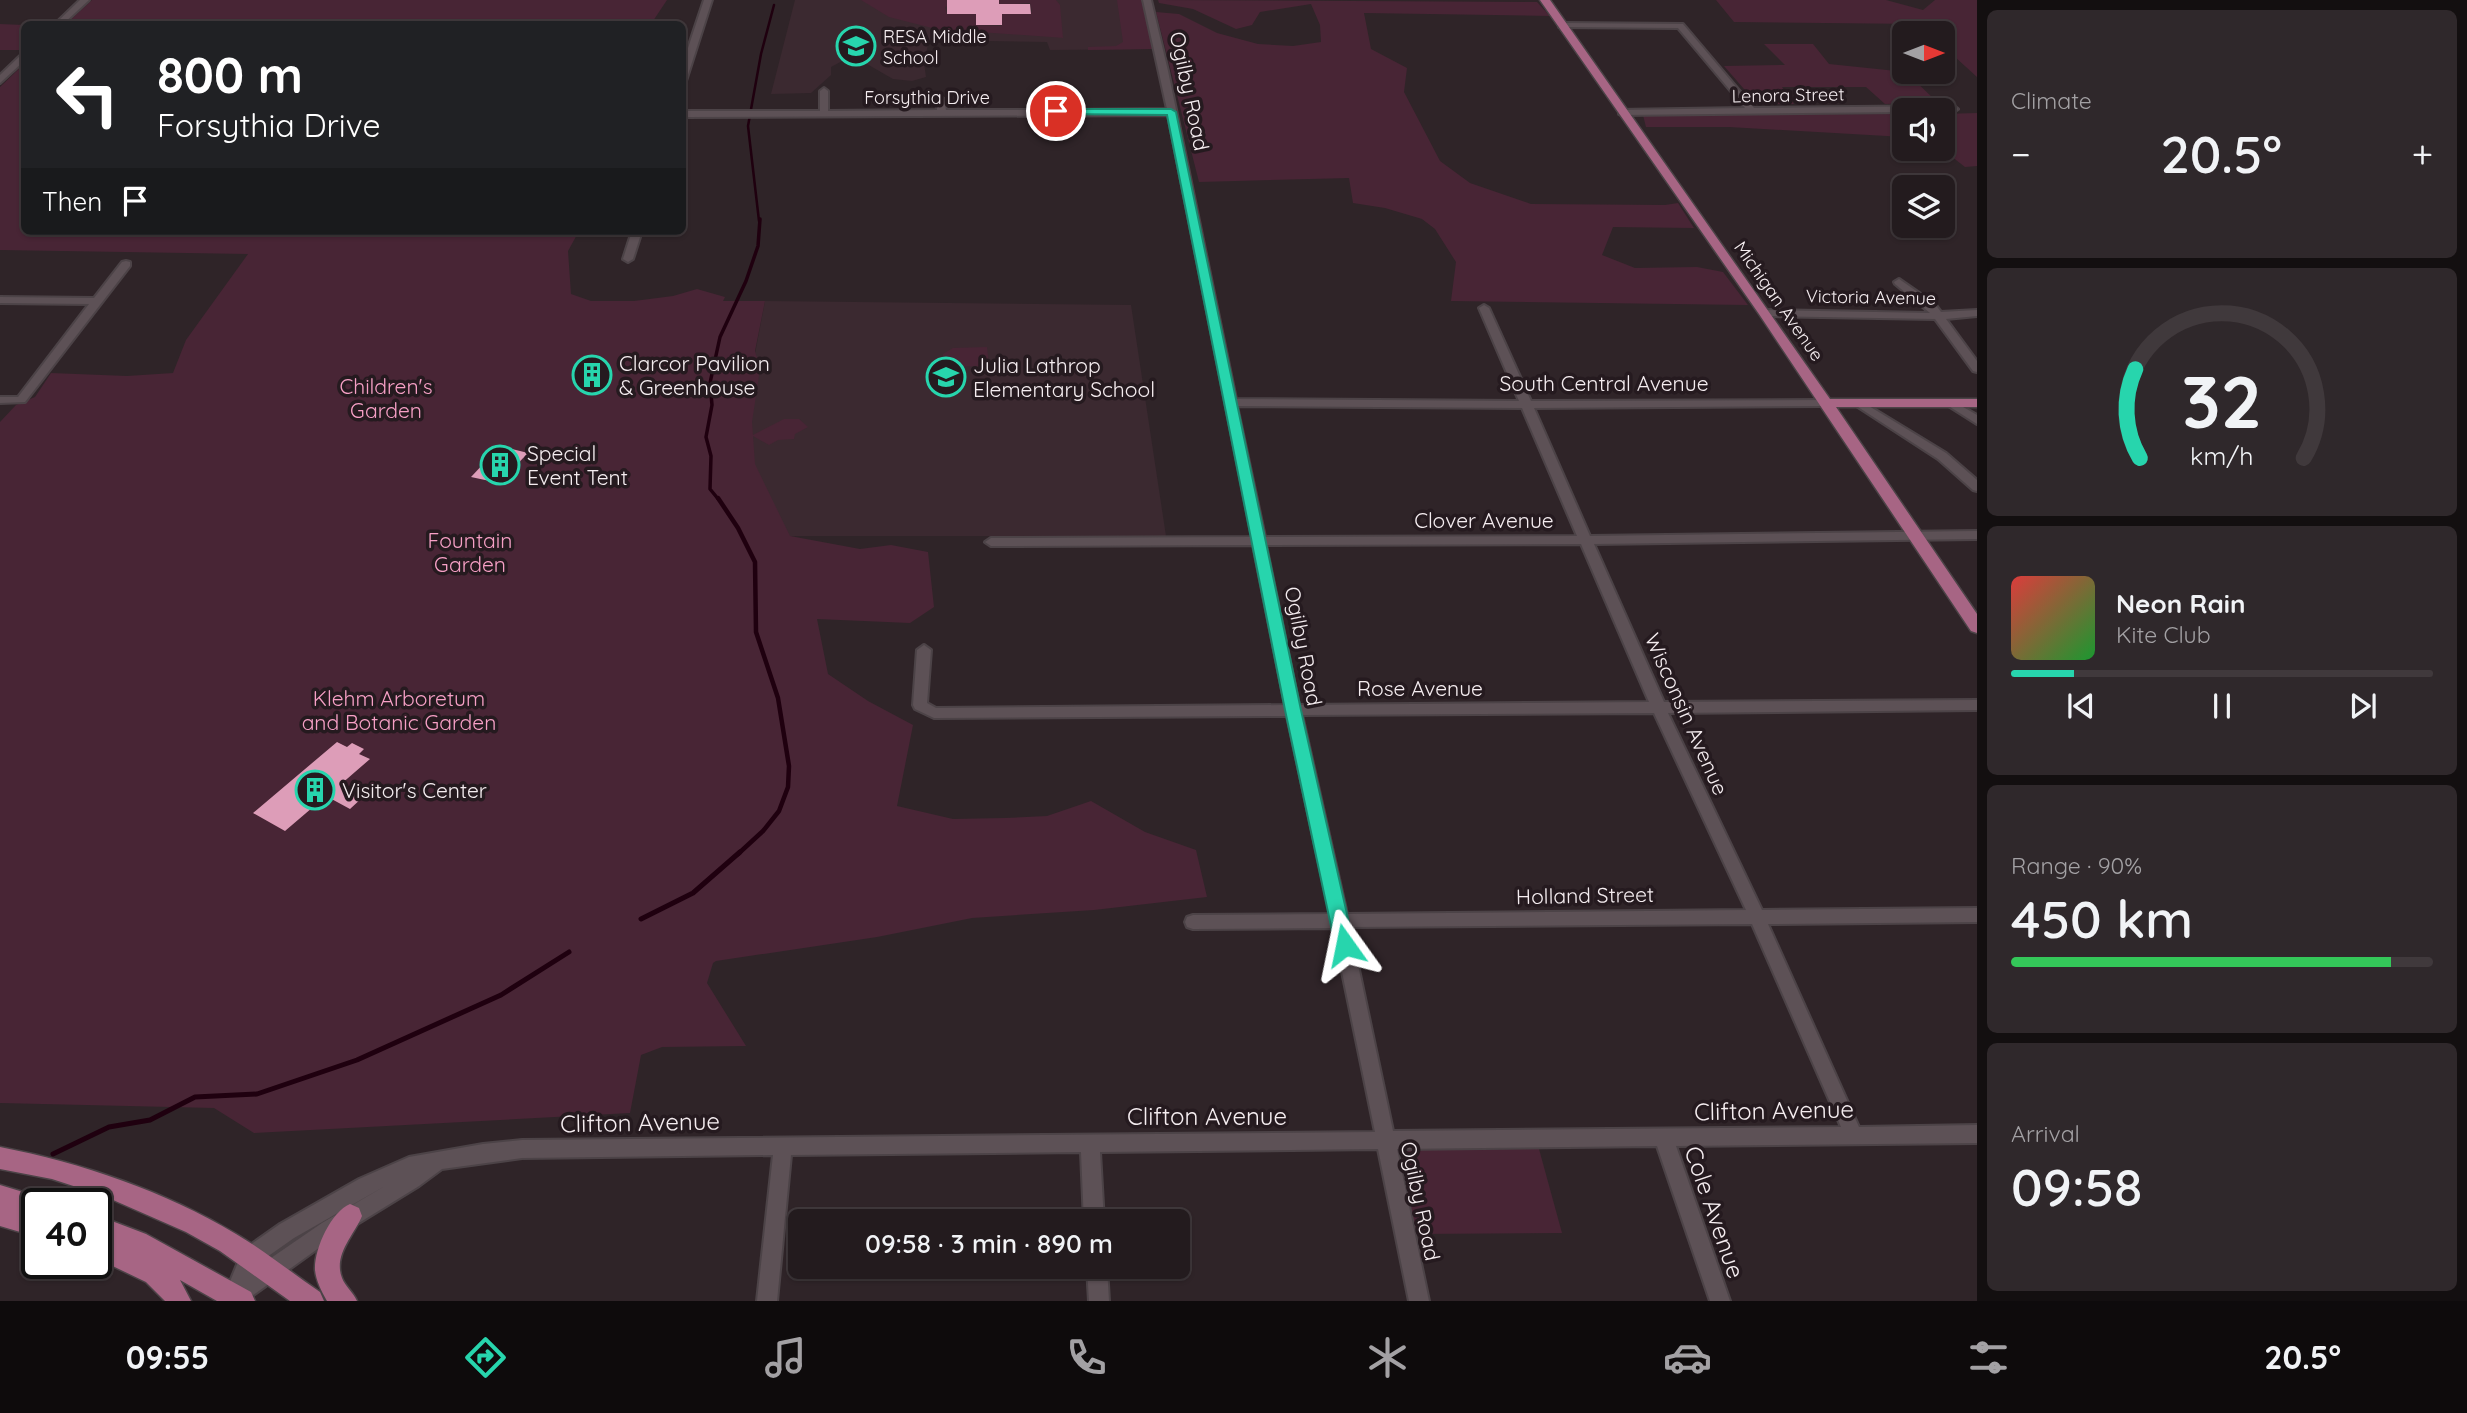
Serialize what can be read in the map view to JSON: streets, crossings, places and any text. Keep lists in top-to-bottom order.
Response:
{
  "streets": {
    "main road": ["Michigan Avenue", "South Central Avenue"],
    "street": [
      "Ogilby Road",
      "Lenora Street",
      "Forsythia Drive",
      "Victoria Avenue",
      "Clover Avenue",
      "Rose Avenue",
      "Wisconsin Avenue",
      "Holland Street",
      "Clifton Avenue",
      "Cole Avenue"
    ]
  },
  "crossings": [
    ["Ogilby Road", "Forsythia Drive"],
    ["Ogilby Road", "South Central Avenue"],
    ["Ogilby Road", "Clover Avenue"],
    ["Ogilby Road", "Rose Avenue"],
    ["Ogilby Road", "Holland Street"],
    ["Ogilby Road", "Clifton Avenue"],
    ["Lenora Street", "Michigan Avenue"],
    ["Victoria Avenue", "Michigan Avenue"],
    ["Michigan Avenue", "South Central Avenue"],
    ["Michigan Avenue", "Clover Avenue"],
    ["South Central Avenue", "Wisconsin Avenue"],
    ["Clover Avenue", "Wisconsin Avenue"],
    ["Rose Avenue", "Wisconsin Avenue"],
    ["Wisconsin Avenue", "Holland Street"],
    ["Wisconsin Avenue", "Clifton Avenue"],
    ["Clifton Avenue", "Cole Avenue"]
  ],
  "parks": ["Children's Garden", "Fountain Garden", "Klehm Arboretum and Botanic Garden"],
  "places": {
    "school or university": ["RESA Middle School", "Julia Lathrop Elementary School"],
    "building": ["Clarcor Pavilion & Greenhouse", "Special Event Tent", "Visitor's Center"]
  },
  "north": "right",
  "page": {
    "tile": [
      "Climate",
      ["Range · 90%", "450 km"],
      ["Arrival", "09:58"]
    ],
    "turn": ["800 m", "Forsythia Drive"],
    "heat": ["−", "20.5°", "+"],
    "then": "Then",
    "song": ["Neon Rain", "Kite Club"],
    "limit": "40",
    "trip": "09:58 · 3 min · 890 m",
    "tabs": ["09:55", "20.5°"],
    "gauge": ["32", "km/h"]
  }
}
